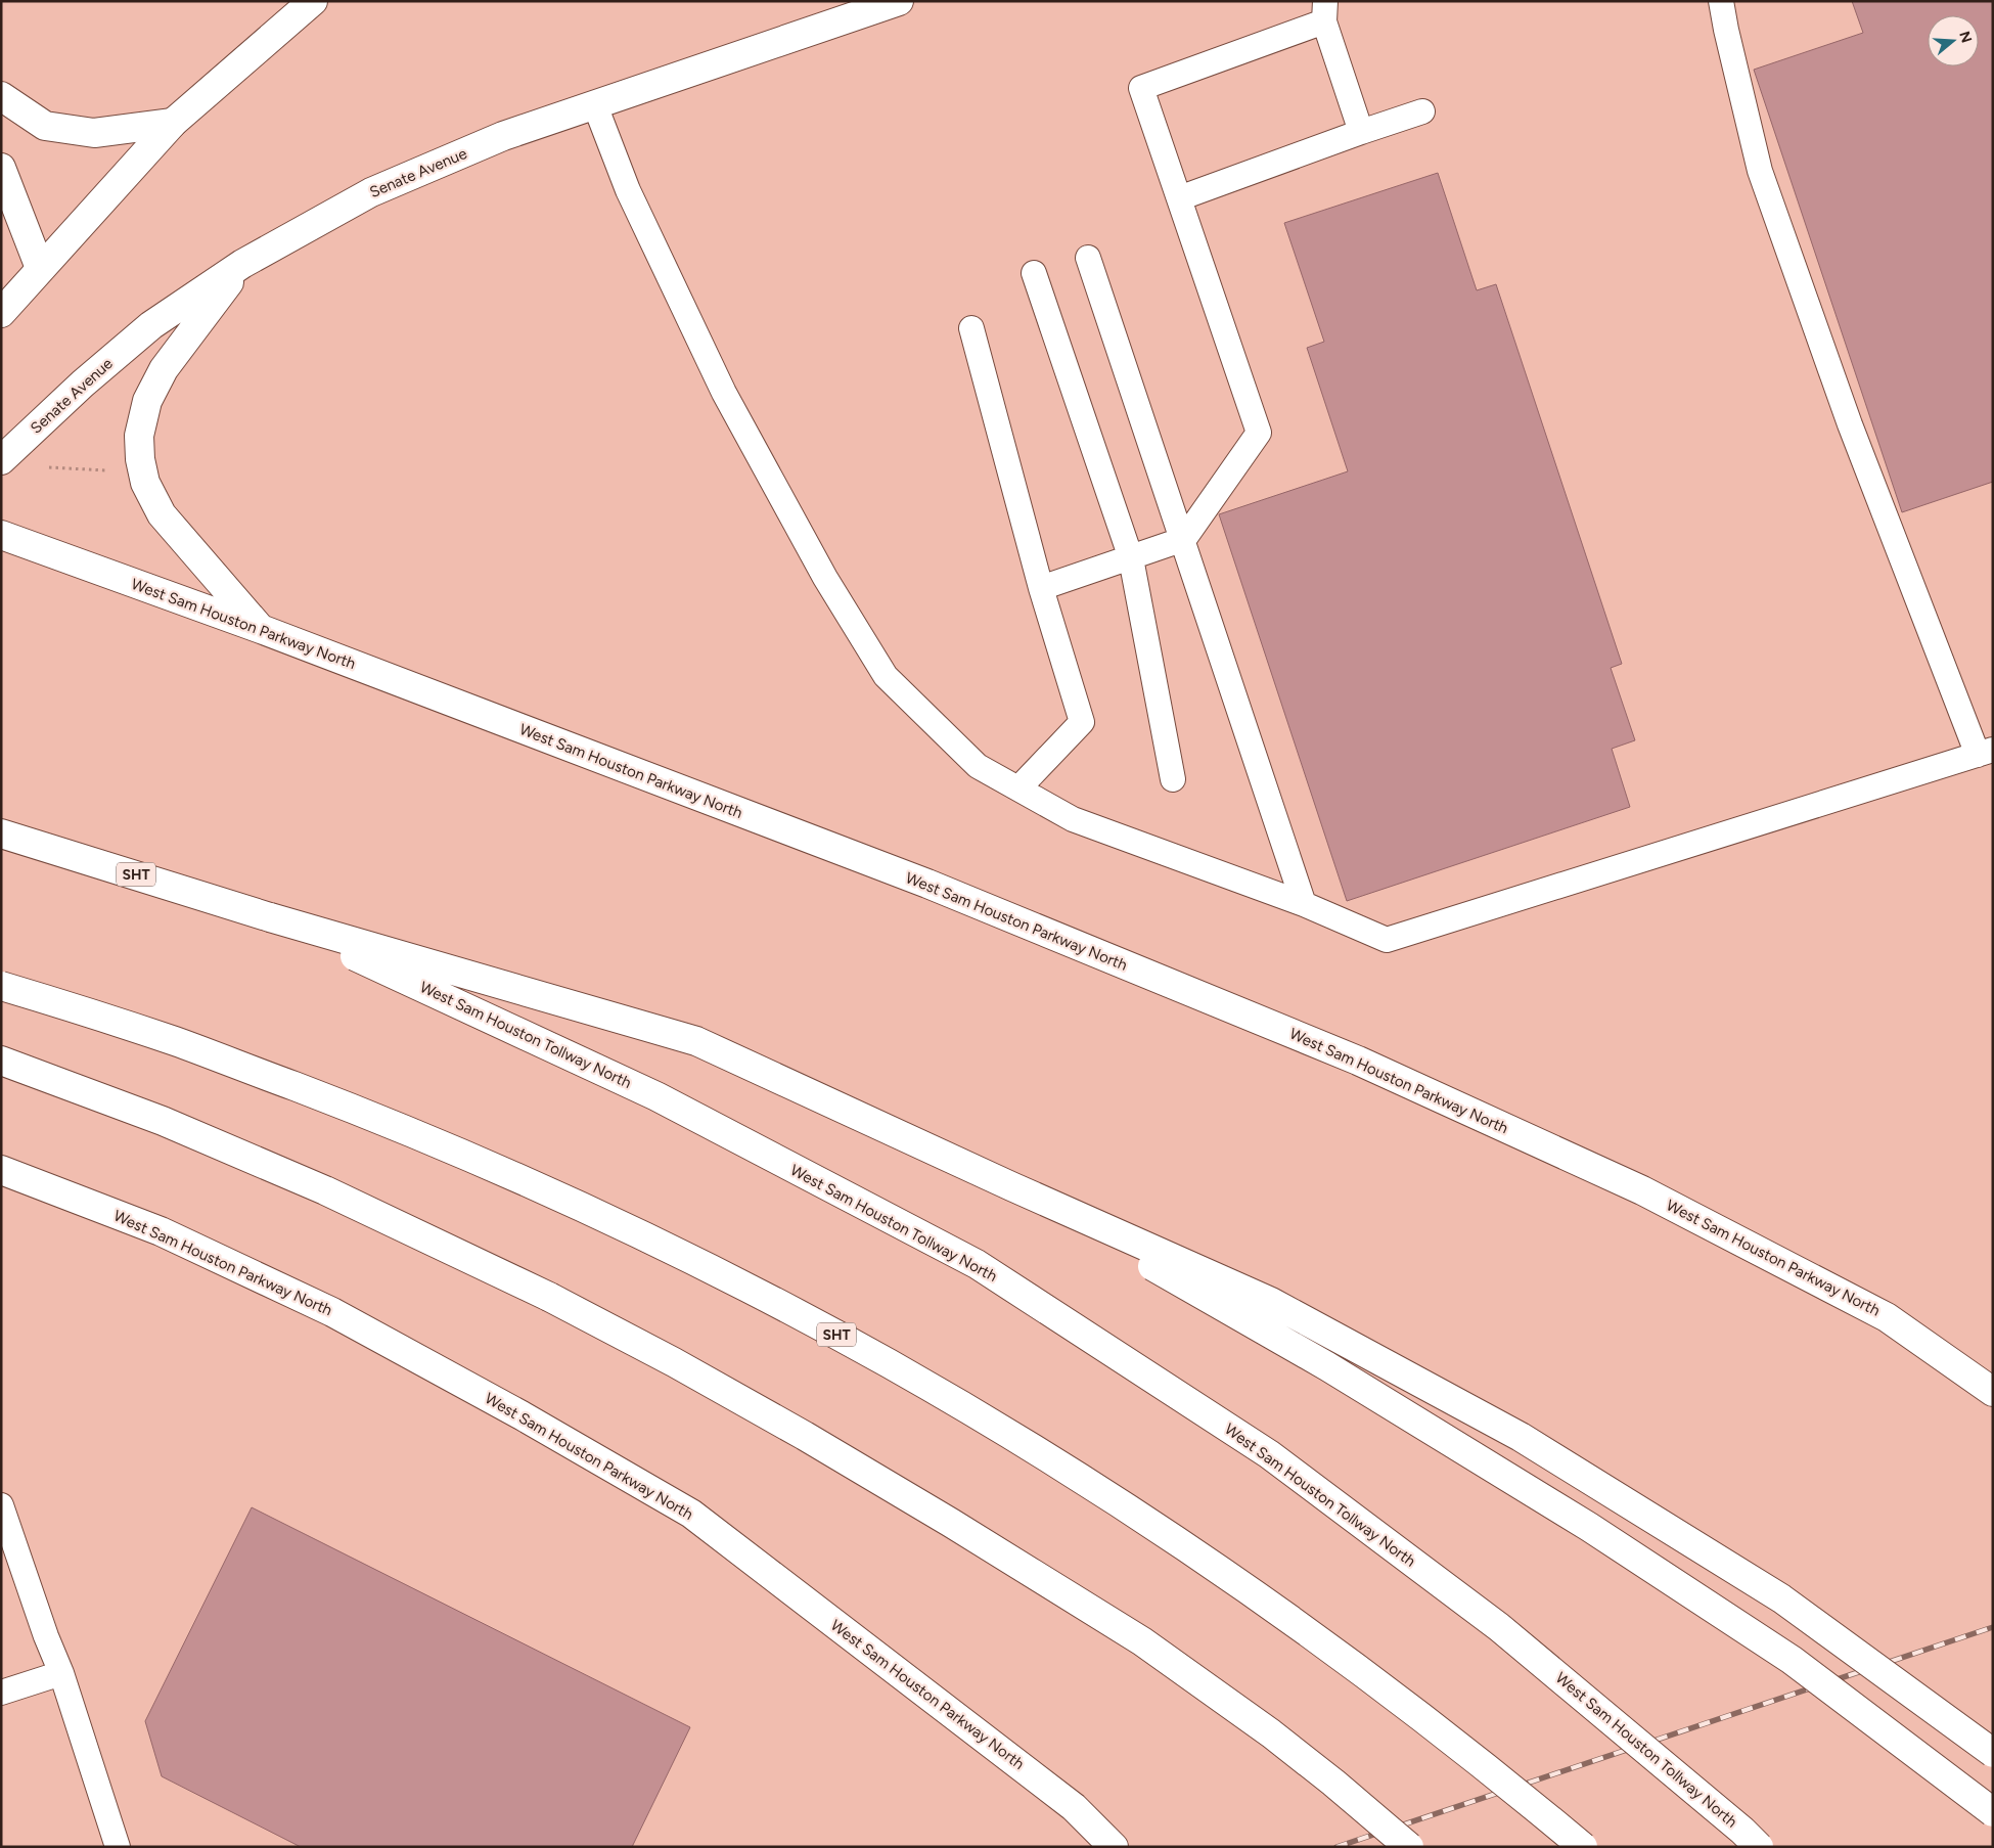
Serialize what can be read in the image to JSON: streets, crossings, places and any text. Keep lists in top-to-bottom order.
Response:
{
  "streets": {
    "main road": [
      "Senate Avenue",
      "West Sam Houston Parkway North",
      "SHT",
      "West Sam Houston Tollway North"
    ]
  },
  "north": "right"
}
